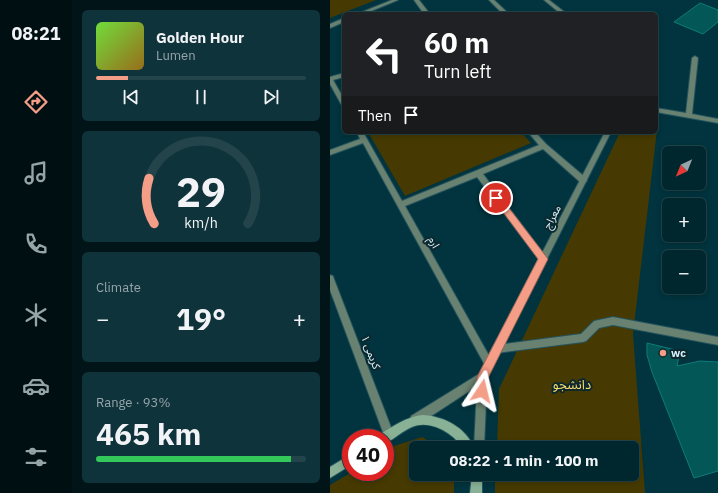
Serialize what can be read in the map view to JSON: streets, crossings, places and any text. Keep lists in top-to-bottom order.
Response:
{
  "streets": {
    "street": ["معراج", "ارم", "کریمی ۱"]
  },
  "crossings": [
    ["معراج", "ارم"]
  ],
  "parks": ["دانشجو"],
  "places": ["wc"],
  "north": "bottom left",
  "page": {
    "tabs": "08:21",
    "turn": ["60 m", "Turn left"],
    "song": ["Golden Hour", "Lumen"],
    "then": "Then",
    "map_buttons": ["+", "−"],
    "tile": [
      "Climate",
      ["Range · 93%", "465 km"]
    ],
    "heat": ["−", "19°", "+"],
    "limit": "40",
    "trip": "08:22 · 1 min · 100 m",
    "gauge": ["29", "km/h"]
  }
}
